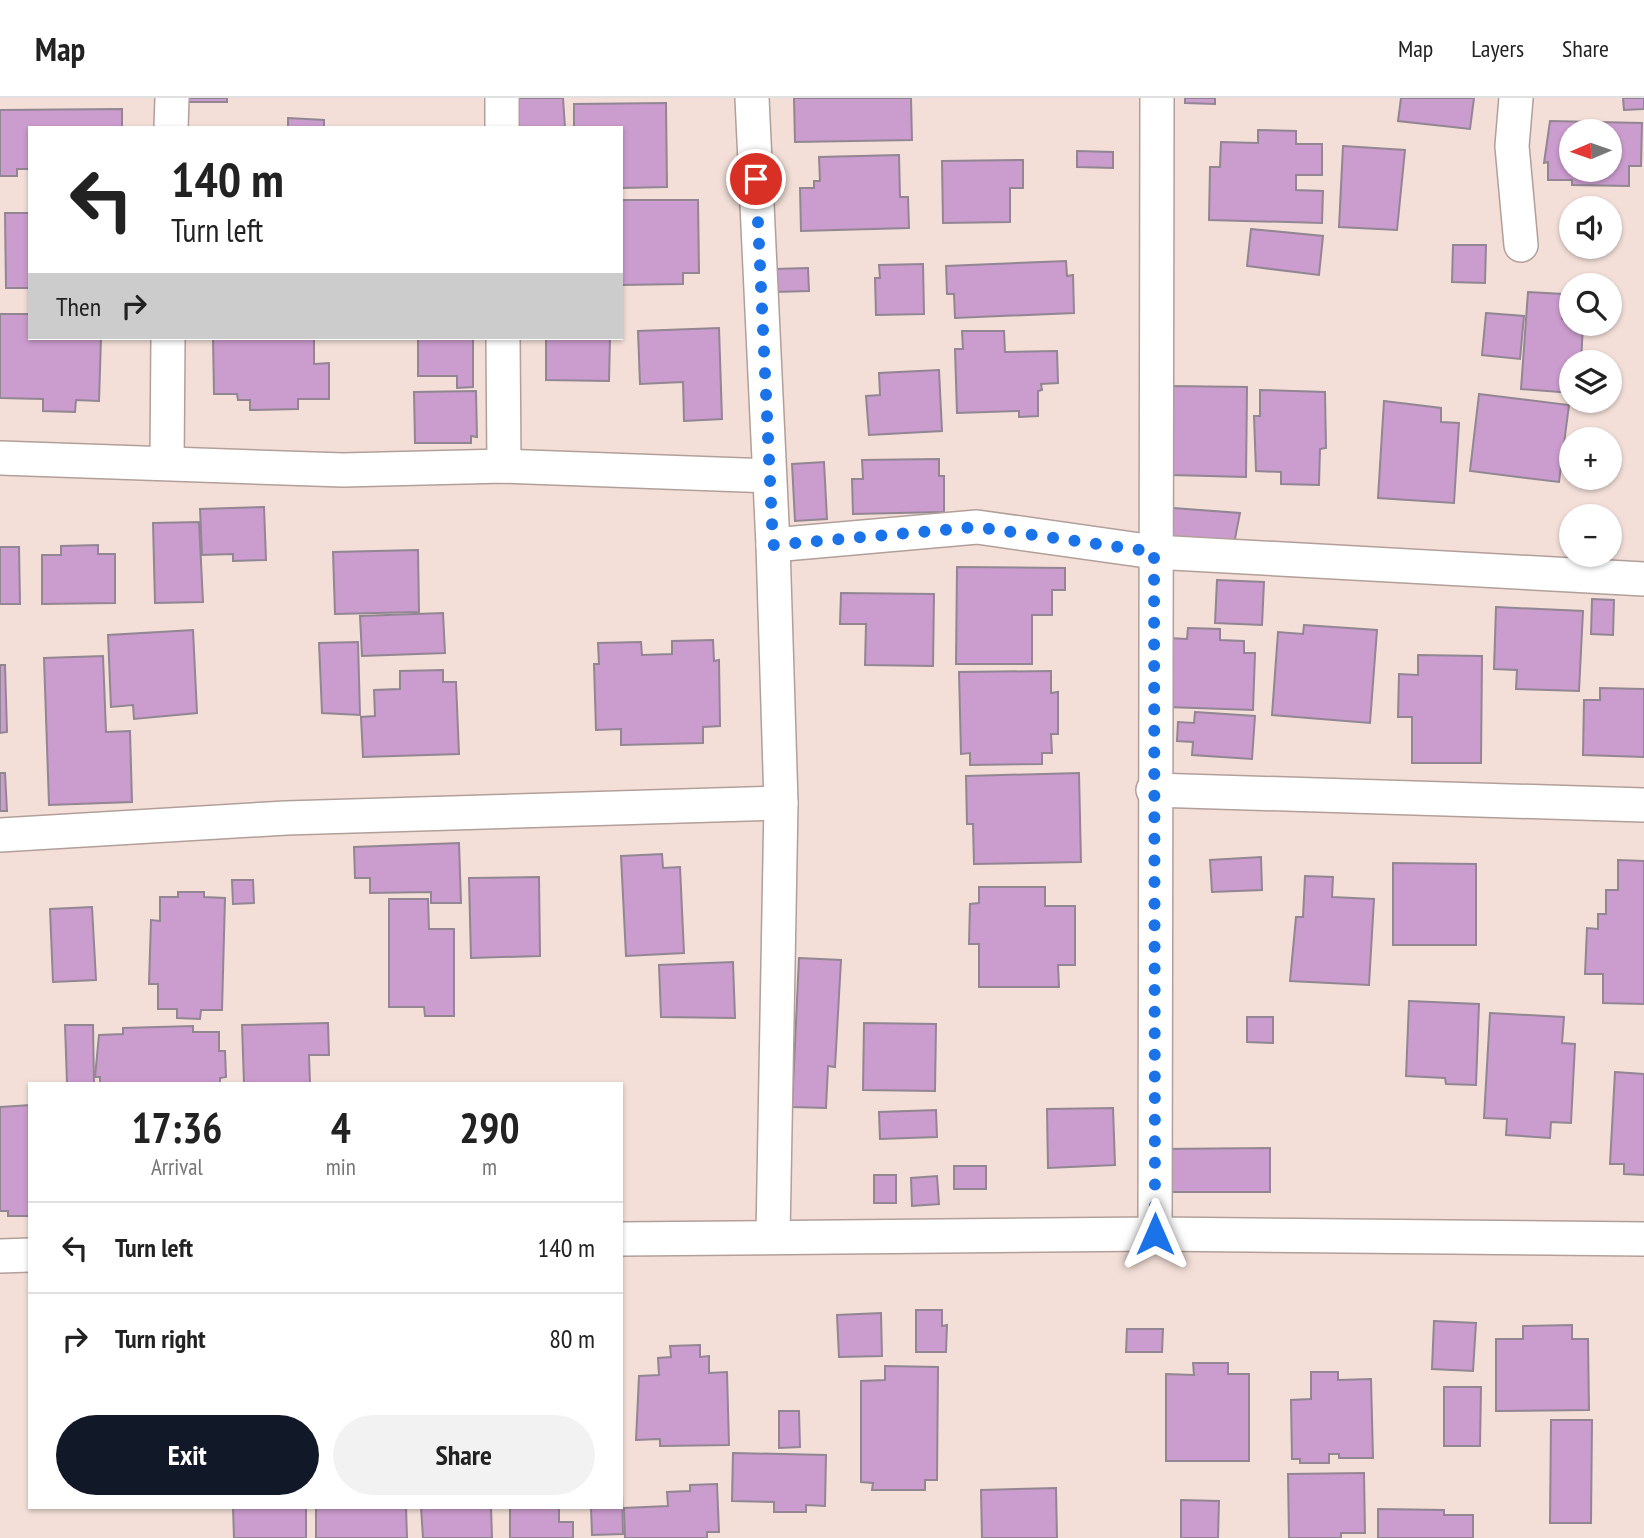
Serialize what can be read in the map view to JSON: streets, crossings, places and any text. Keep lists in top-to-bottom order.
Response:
{
  "north": "left",
  "page": {
    "header": "Map",
    "nav": ["Map", "Layers", "Share"],
    "map_buttons": ["+", "−"],
    "turn": ["140 m", "Turn left"],
    "then": "Then",
    "eta": [
      "17:36",
      "Arrival",
      "4",
      "min",
      "290",
      "m"
    ],
    "list": [
      {
        "name": "Turn left",
        "value": "140 m"
      },
      {
        "name": "Turn right",
        "value": "80 m"
      }
    ],
    "buttons": ["Exit", "Share"]
  }
}
